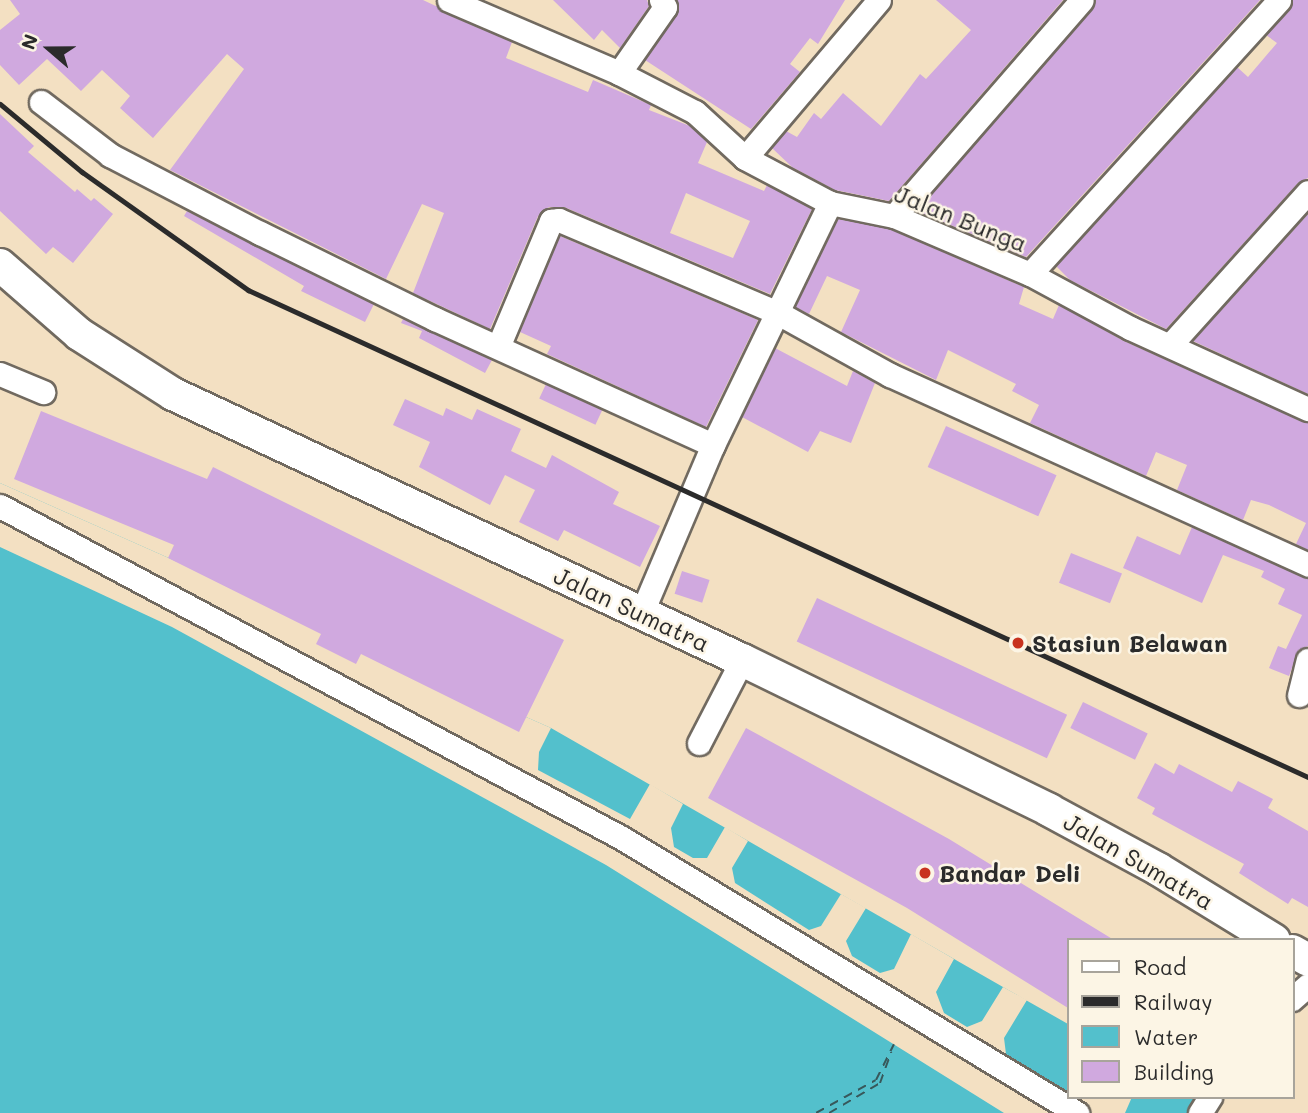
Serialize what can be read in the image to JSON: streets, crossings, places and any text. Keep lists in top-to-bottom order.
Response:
{
  "streets": {
    "highway": ["Jalan Sumatra"],
    "street": ["Jalan Bunga"]
  },
  "places": ["Stasiun Belawan", "Bandar Deli"],
  "legend": [
    "Road",
    "Railway",
    "Water",
    "Building"
  ],
  "north": "left"
}
